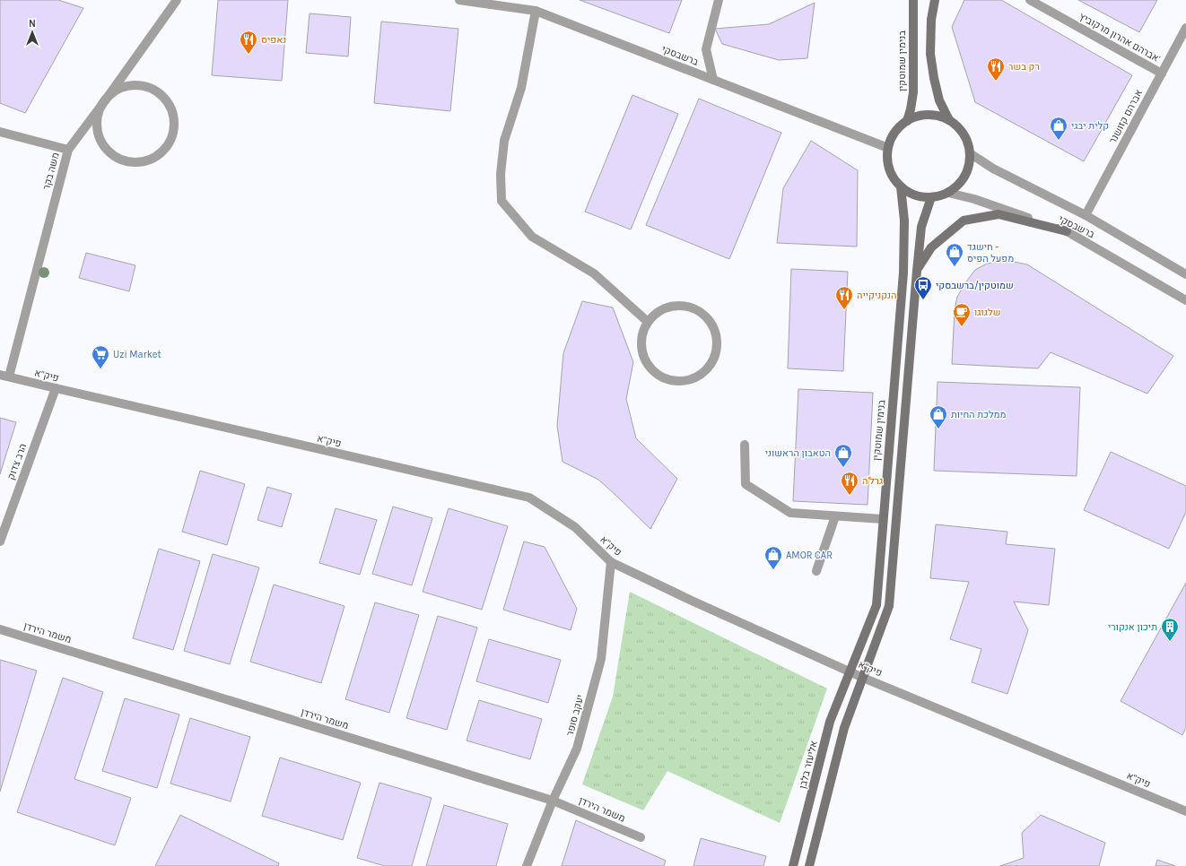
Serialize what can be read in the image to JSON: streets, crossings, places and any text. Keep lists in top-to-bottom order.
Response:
{
  "streets": {
    "street": [
      "אברהם אהרון מרקוביץ'",
      "ברשבסקי",
      "בנימין שמוטקין",
      "אברהם קזושנר",
      "משה בקר",
      "פיק\"א",
      "הרב צדוק",
      "משמר הירדן",
      "יעקב סופר",
      "אליעזר בלבן"
    ]
  },
  "crossings": [
    ["אברהם אהרון מרקוביץ'", "אברהם קזושנר"],
    ["ברשבסקי", "בנימין שמוטקין"],
    ["ברשבסקי", "אברהם קזושנר"],
    ["בנימין שמוטקין", "פיק\"א"],
    ["בנימין שמוטקין", "אליעזר בלבן"],
    ["משה בקר", "פיק\"א"],
    ["פיק\"א", "הרב צדוק"],
    ["פיק\"א", "יעקב סופר"],
    ["פיק\"א", "אליעזר בלבן"],
    ["משמר הירדן", "יעקב סופר"]
  ],
  "places": {
    "restaurant": [
      "נאפיס",
      "רק בשר",
      "הנקניקייה",
      "גרל'ה"
    ],
    "shop": [
      "קלית יבגי",
      "חישגד - מפעל הפיס",
      "ממלכת החיות",
      "הטאבון הראשוני",
      "AMOR CAR"
    ],
    "bus stop": ["שמוטקין/ברשבסקי"],
    "cafe": ["שלגוגו"],
    "supermarket": ["Uzi Market"],
    "building": ["תיכון אנקורי"]
  },
  "north": "top"
}
